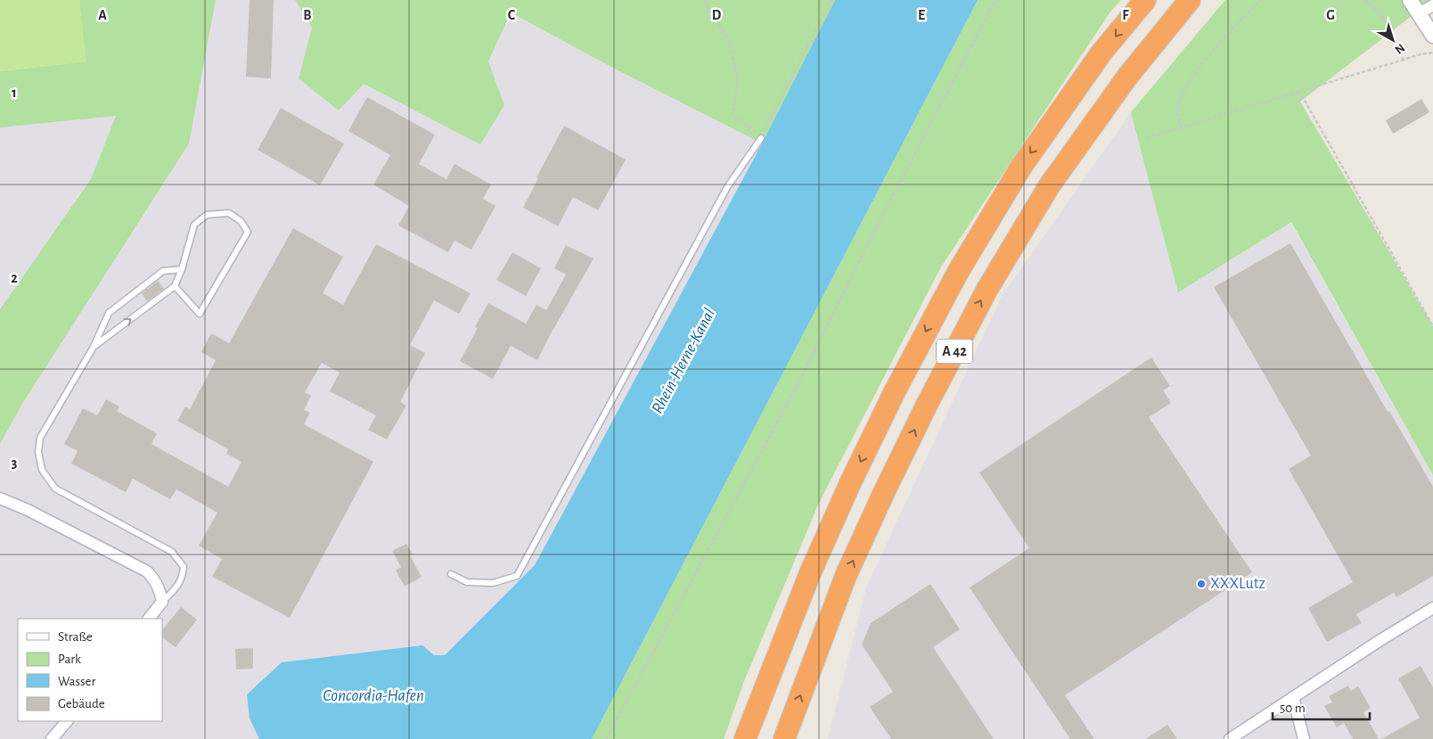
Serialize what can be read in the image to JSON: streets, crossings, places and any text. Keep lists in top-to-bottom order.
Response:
{
  "streets": {
    "highway": ["A 42"]
  },
  "water": ["Rhein-Herne-Kanal", "Concordia-Hafen"],
  "places": ["XXXLutz"],
  "legend": [
    "Straße",
    "Park",
    "Wasser",
    "Gebäude"
  ],
  "scale_bar": "50 m",
  "north": "bottom right",
  "grid": {
    "columns": [
      "A",
      "B",
      "C",
      "D",
      "E",
      "F",
      "G"
    ],
    "rows": ["1", "2", "3"]
  }
}
